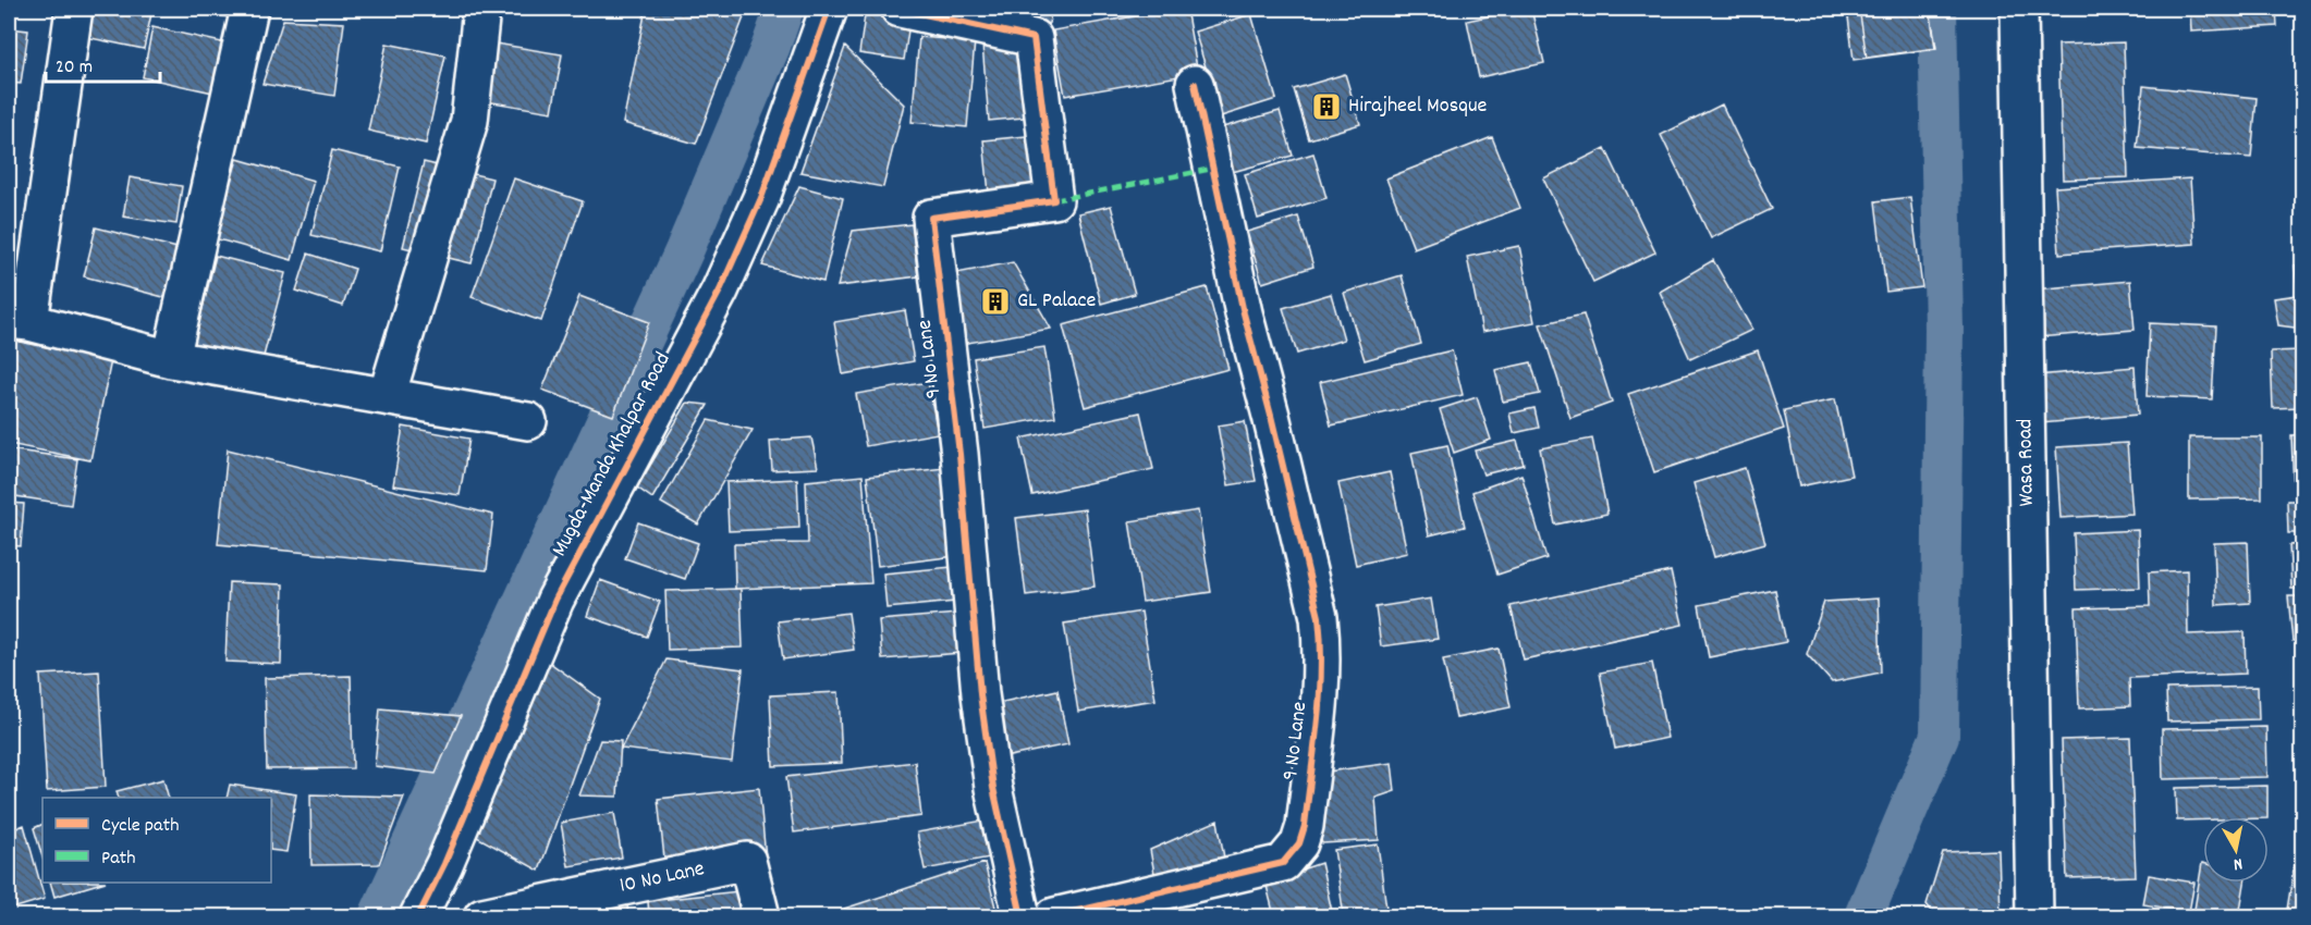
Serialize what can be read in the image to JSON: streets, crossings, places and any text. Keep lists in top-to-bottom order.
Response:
{
  "streets": {
    "street": [
      "9 No Lane",
      "Mugda-Manda Khalpar Road",
      "Wasa Road",
      "10 No Lane"
    ]
  },
  "places": {
    "building": ["Hirajheel Mosque", "GL Palace"]
  },
  "legend": ["Cycle path", "Path"],
  "scale_bar": "20 m",
  "north": "bottom"
}
